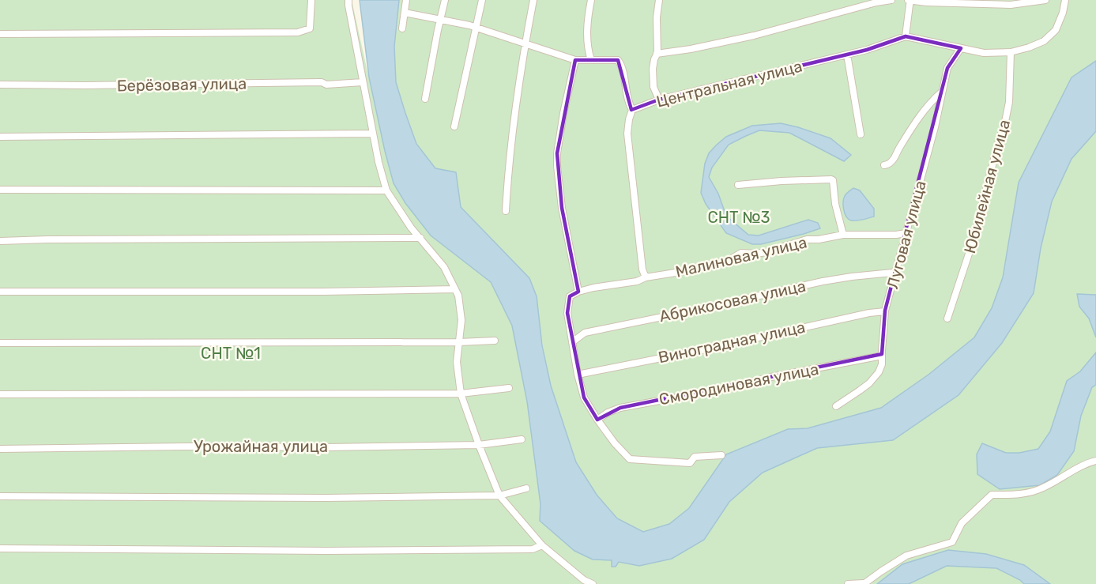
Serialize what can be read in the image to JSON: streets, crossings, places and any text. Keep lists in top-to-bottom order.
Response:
{
  "streets": {
    "street": [
      "Центральная улица",
      "Берёзовая улица",
      "Юбилейная улица",
      "Луговая улица",
      "Малиновая улица",
      "Абрикосовая улица",
      "Виноградная улица",
      "Смородиновая улица",
      "Урожайная улица"
    ]
  },
  "crossings": [
    ["Луговая улица", "Малиновая улица"],
    ["Луговая улица", "Абрикосовая улица"],
    ["Луговая улица", "Виноградная улица"],
    ["Луговая улица", "Смородиновая улица"]
  ],
  "parks": ["СНТ №3", "СНТ №1"]
}
